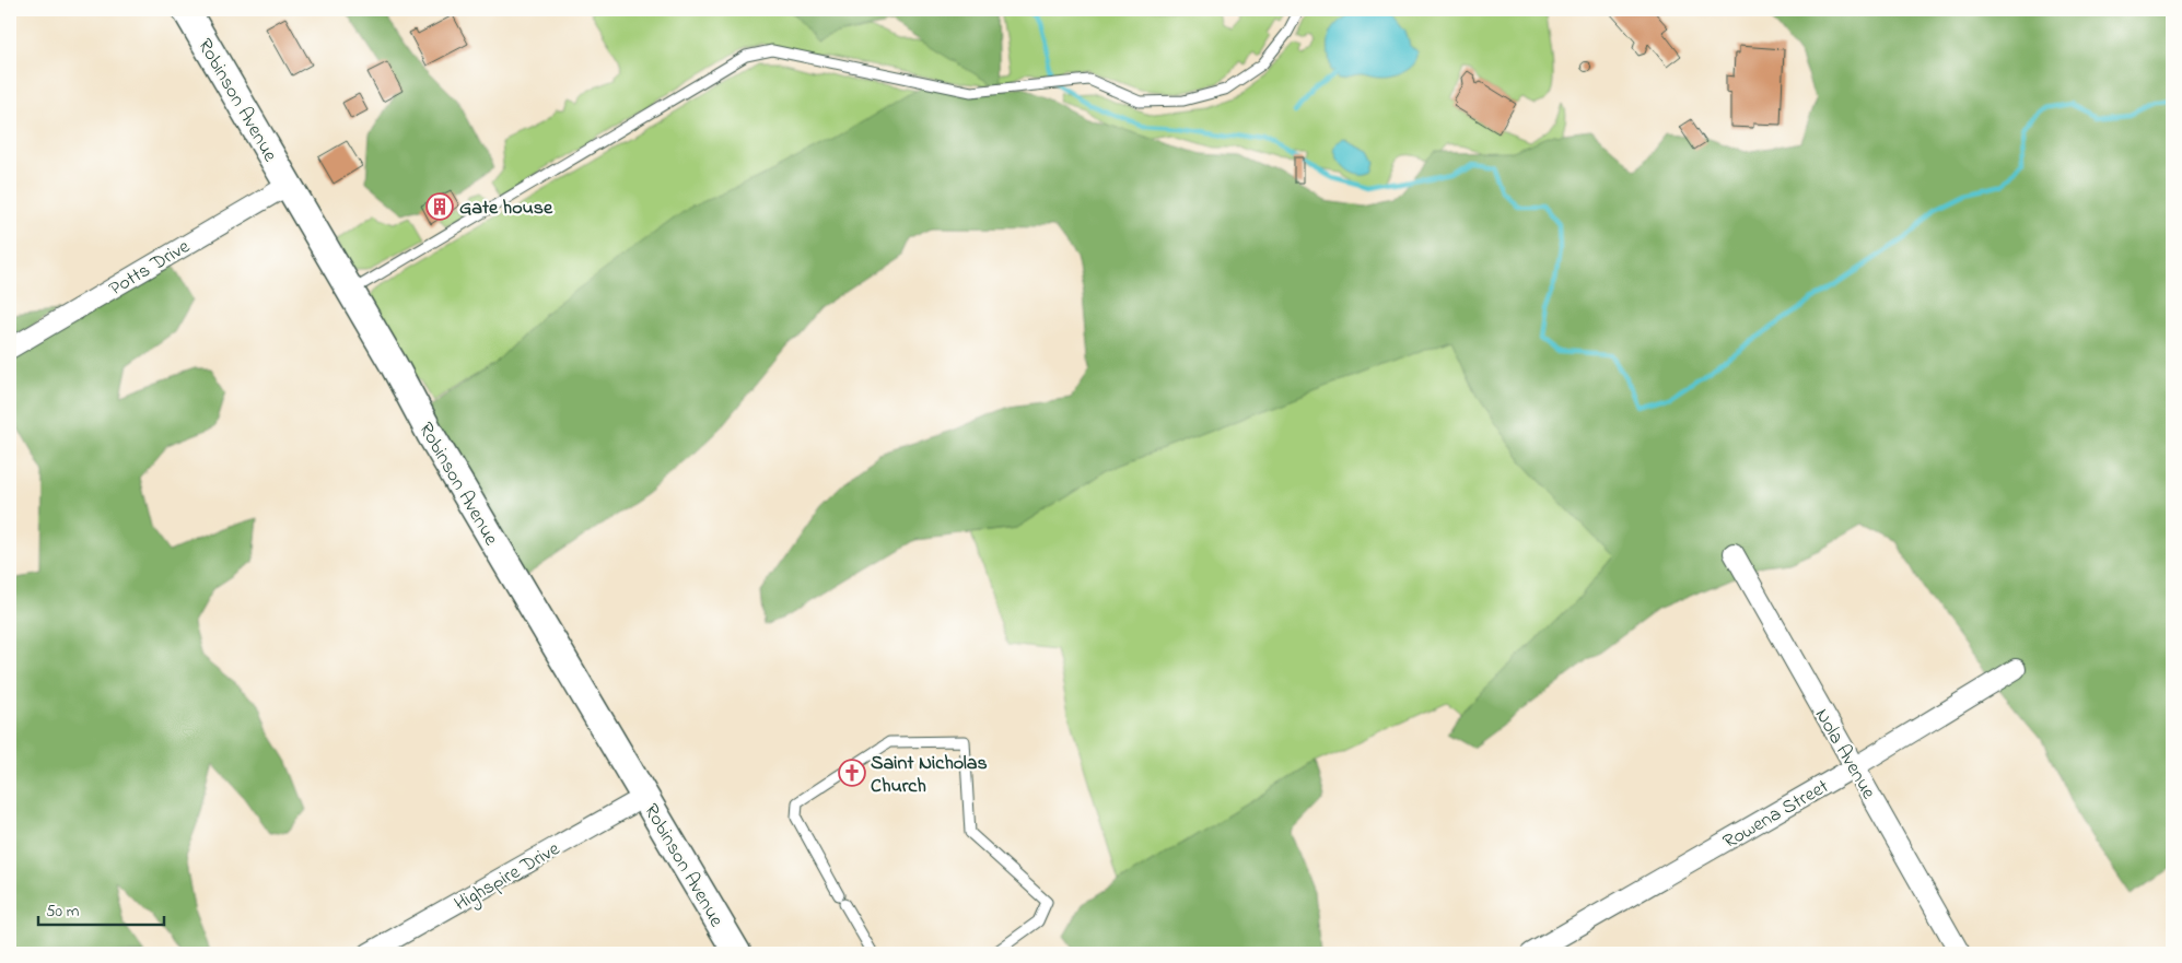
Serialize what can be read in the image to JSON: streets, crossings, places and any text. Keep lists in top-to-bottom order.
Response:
{
  "streets": {
    "main road": ["Robinson Avenue"],
    "street": [
      "Potts Drive",
      "Nola Avenue",
      "Rowena Street",
      "Highspire Drive"
    ]
  },
  "crossings": [
    ["Robinson Avenue", "Potts Drive"],
    ["Robinson Avenue", "Highspire Drive"],
    ["Nola Avenue", "Rowena Street"]
  ],
  "places": {
    "building": ["Gate house"],
    "church": ["Saint Nicholas Church"]
  },
  "scale_bar": "50 m"
}
